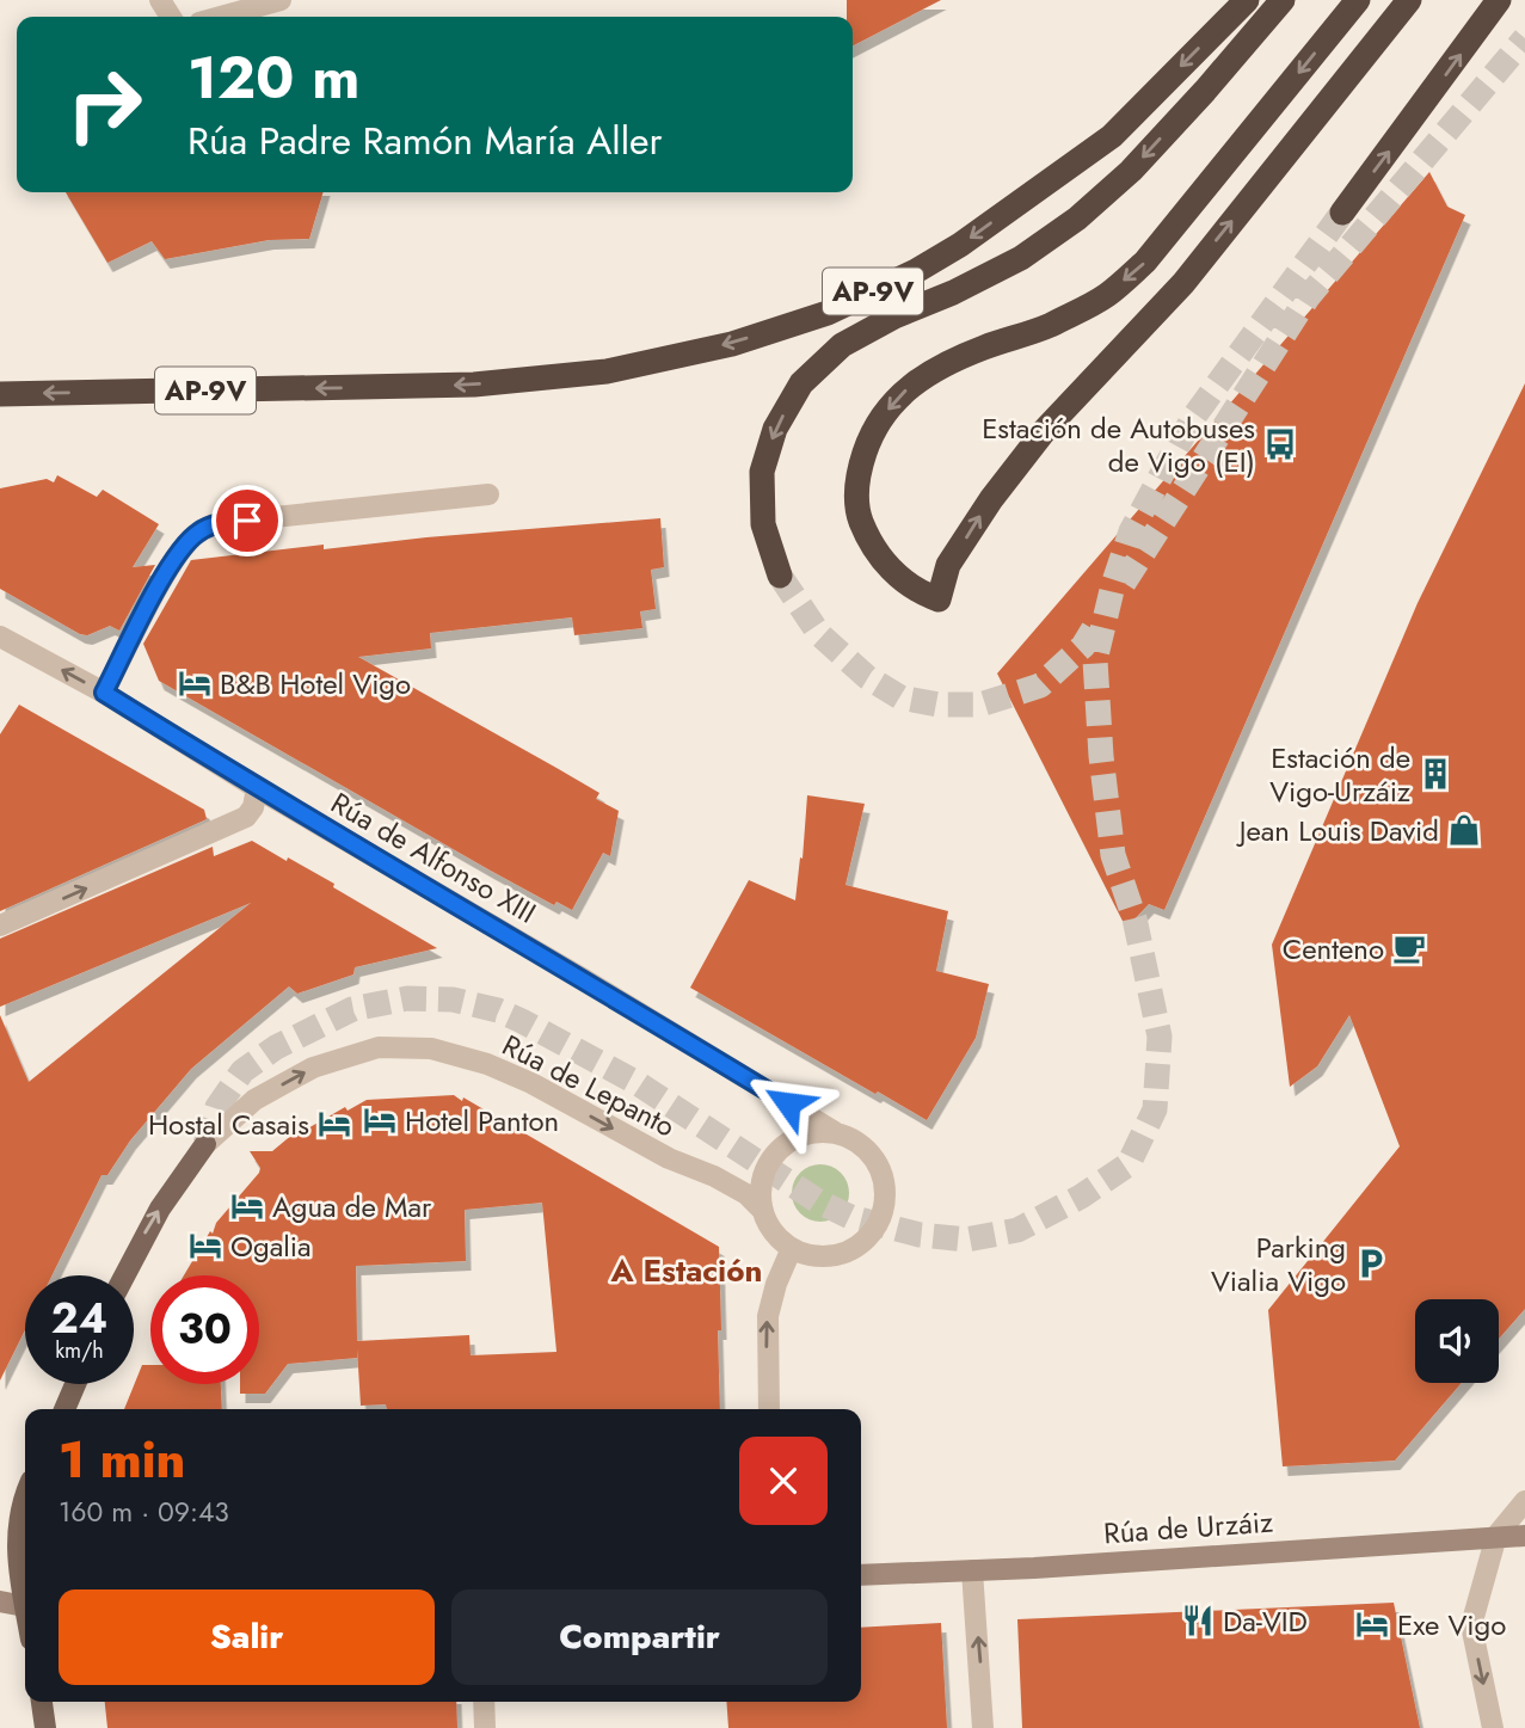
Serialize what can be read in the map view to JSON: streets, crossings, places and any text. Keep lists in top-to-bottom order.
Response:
{
  "streets": {
    "highway": ["AP-9V"],
    "main road": ["Rúa de Urzáiz"],
    "street": ["Rúa de Alfonso XIII", "Rúa de Lepanto"]
  },
  "crossings": [
    ["Rúa de Alfonso XIII", "Rúa de Lepanto"]
  ],
  "one_way": ["Rúa de Lepanto"],
  "districts": ["A Estación"],
  "places": {
    "bus stop": ["Estación de Autobuses de Vigo (EI)"],
    "hotel": [
      "B&B Hotel Vigo",
      "Hotel Panton",
      "Hostal Casais",
      "Agua de Mar",
      "Ogalia",
      "Exe Vigo"
    ],
    "building": ["Estación de Vigo-Urzáiz"],
    "shop": ["Jean Louis David"],
    "cafe": ["Centeno"],
    "parking": ["Parking Vialia Vigo"],
    "restaurant": ["Da-VID"]
  },
  "page": {
    "turn": ["120 m", "Rúa Padre Ramón María Aller"],
    "speed": "24 km/h",
    "limit": "30",
    "heading": ["1 min", "160 m · 09:43"],
    "buttons": ["Salir", "Compartir"]
  }
}
